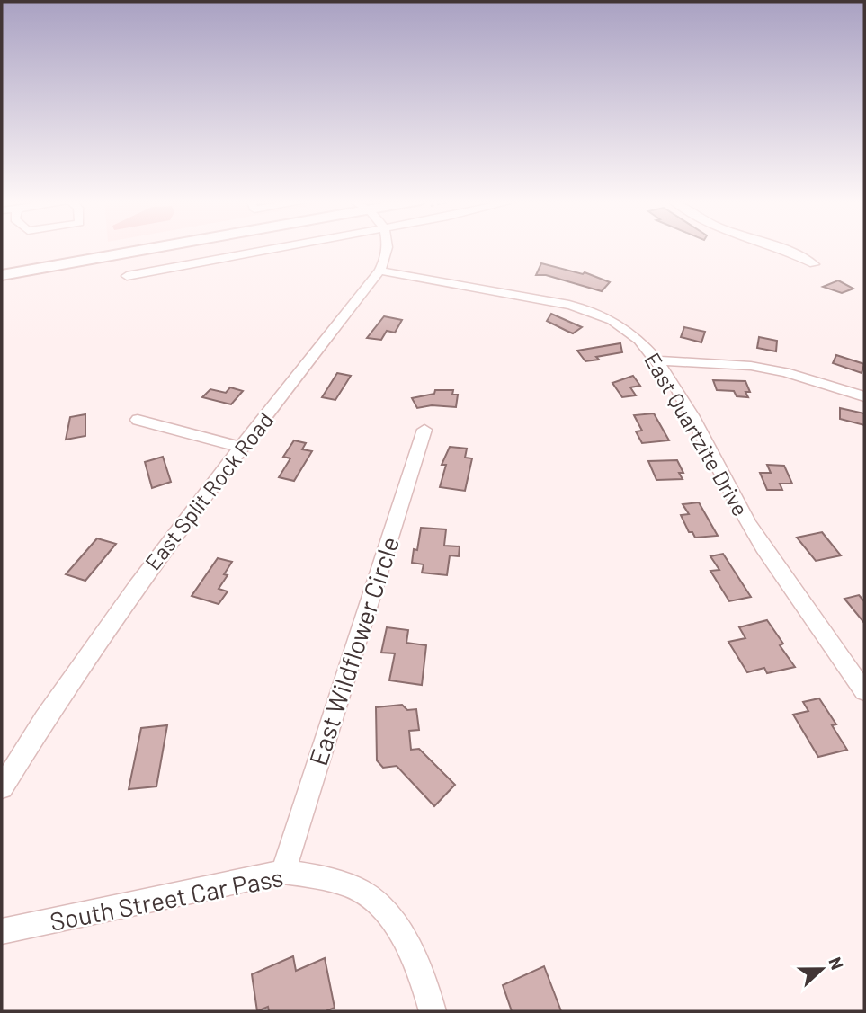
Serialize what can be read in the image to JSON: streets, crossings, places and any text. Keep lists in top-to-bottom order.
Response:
{
  "streets": {
    "street": [
      "East Quartzite Drive",
      "East Split Rock Road",
      "East Wildflower Circle",
      "South Street Car Pass"
    ]
  },
  "crossings": [
    ["East Quartzite Drive", "East Split Rock Road"],
    ["East Wildflower Circle", "South Street Car Pass"]
  ],
  "north": "right"
}
